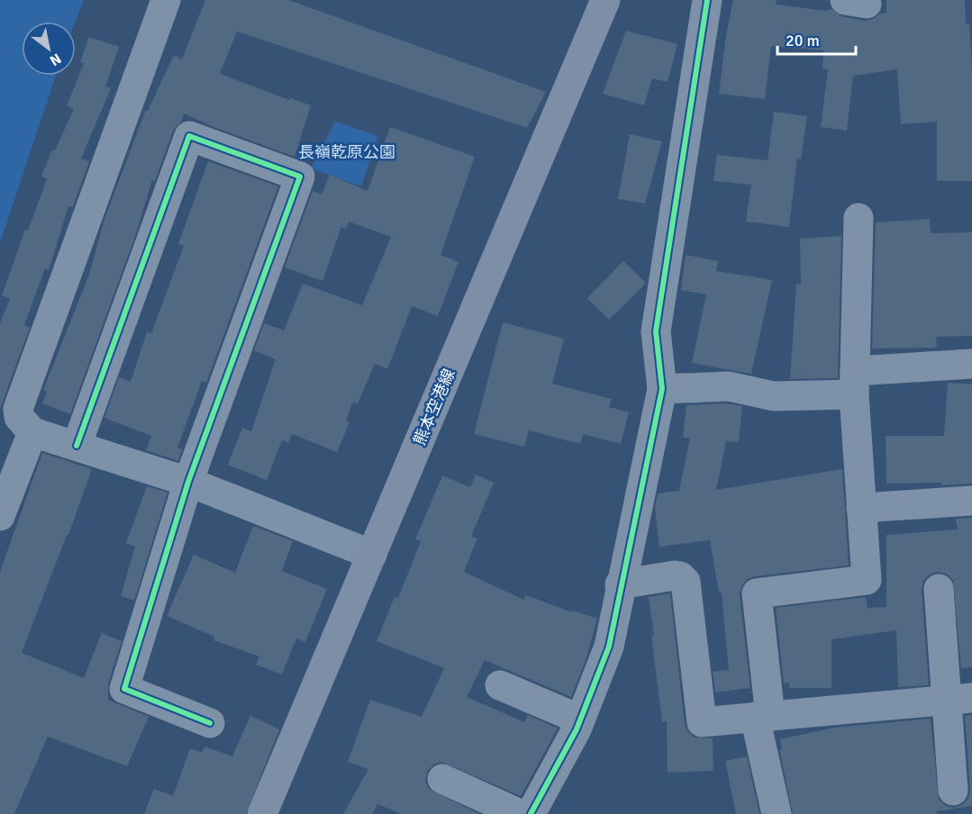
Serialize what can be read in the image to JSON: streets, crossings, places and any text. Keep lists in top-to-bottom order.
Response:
{
  "streets": {
    "main road": ["熊本空港線"]
  },
  "parks": ["長嶺乾原公園"],
  "scale_bar": "20 m",
  "north": "bottom right"
}
